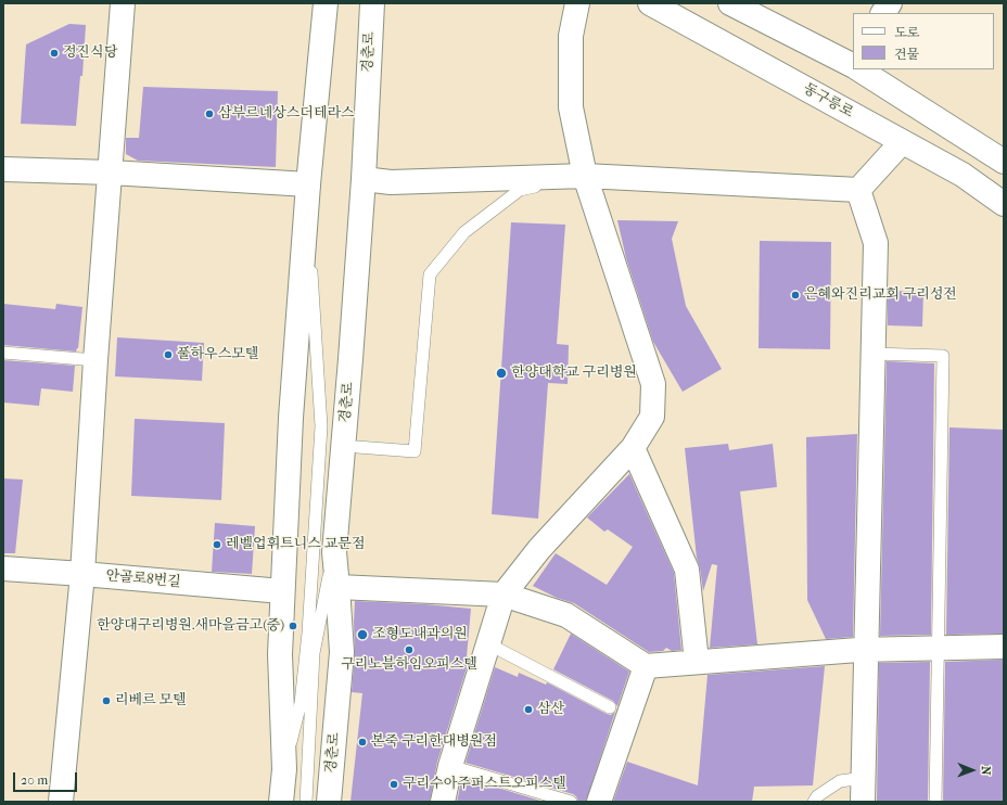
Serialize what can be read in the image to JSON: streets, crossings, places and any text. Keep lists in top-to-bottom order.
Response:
{
  "streets": {
    "street": ["경춘로", "동구릉로", "안골로8번길"]
  },
  "places": [
    "정진식당",
    "삼부르네상스더테라스",
    "은혜와진리교회 구리성전",
    "풀하우스모텔",
    "한양대학교 구리병원",
    "레벨업휘트니스 교문점",
    "한양대구리병원.새마을금고(중)",
    "조형도내과의원",
    "구리노블하임오피스텔",
    "리베르 모텔",
    "삼산",
    "본죽 구리한대병원점",
    "구리수아주퍼스트오피스텔"
  ],
  "legend": ["도로", "건물"],
  "scale_bar": "20 m",
  "north": "right"
}
